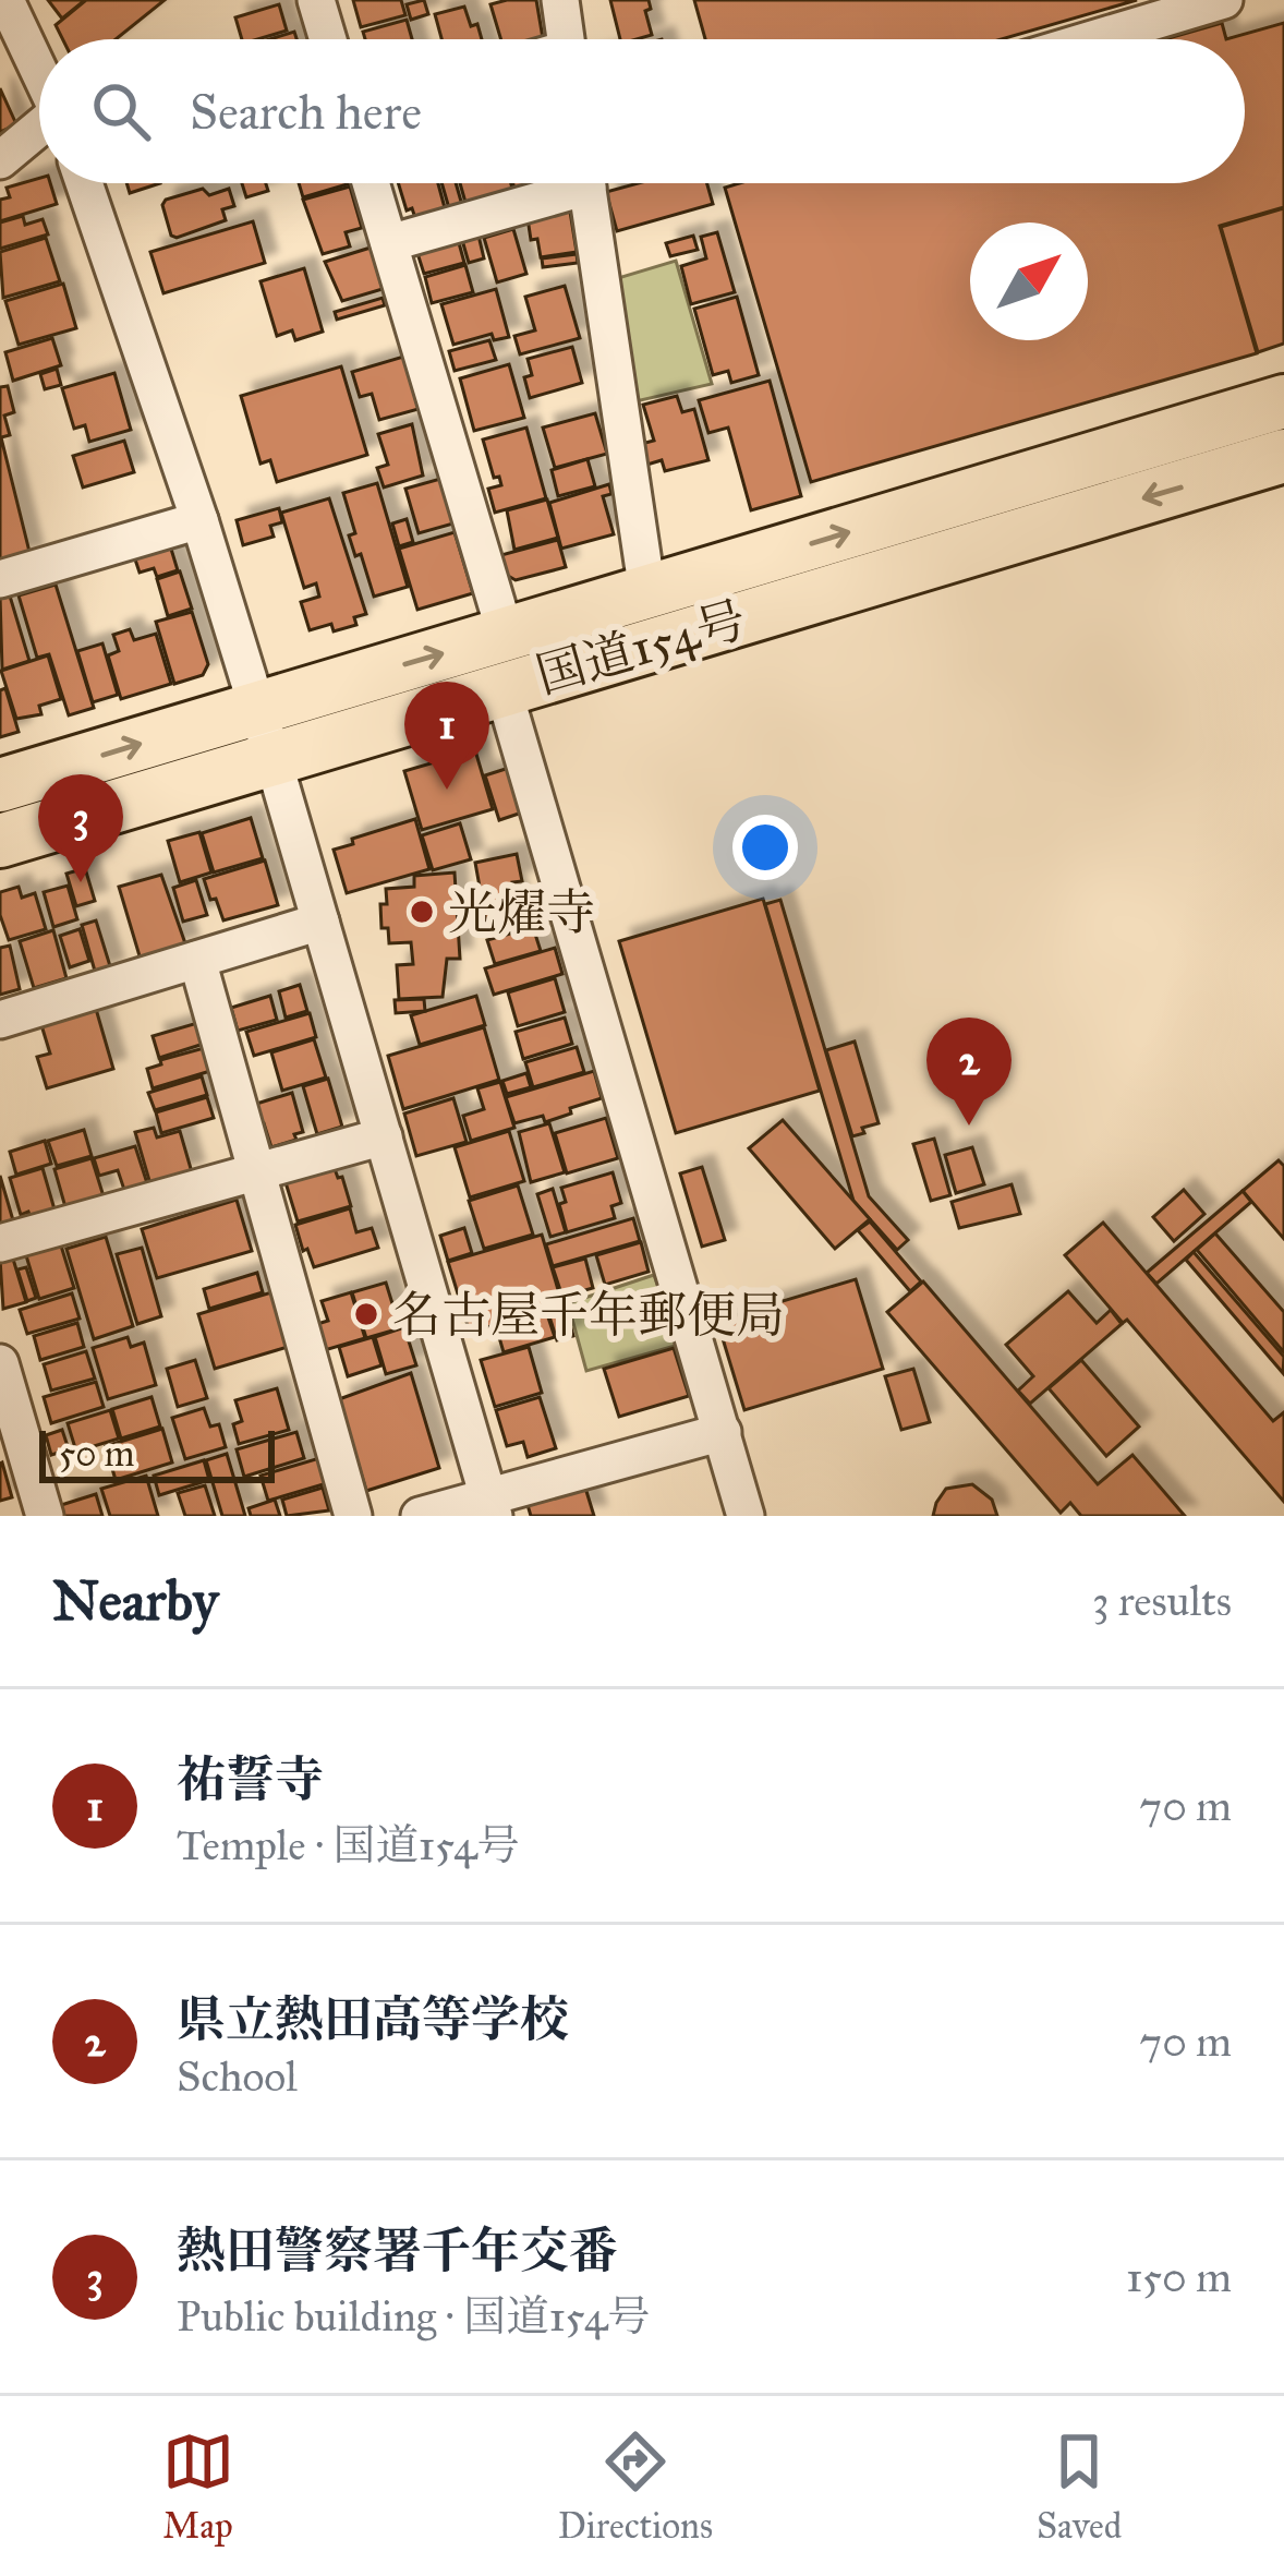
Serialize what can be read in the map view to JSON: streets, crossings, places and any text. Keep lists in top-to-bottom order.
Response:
{
  "streets": {
    "highway": ["国道154号"]
  },
  "places": ["光燿寺", "名古屋千年郵便局"],
  "scale_bar": "50 m",
  "north": "top right",
  "page": {
    "search": "Search here",
    "pins": ["1", "3", "2"],
    "scale": "50 m",
    "heading": ["Nearby", "3 results"],
    "list": [
      {
        "mark": "1",
        "name": "祐誓寺",
        "note": "Temple · 国道154号",
        "value": "70 m"
      },
      {
        "mark": "2",
        "name": "県立熱田高等学校",
        "note": "School",
        "value": "70 m"
      },
      {
        "mark": "3",
        "name": "熱田警察署千年交番",
        "note": "Public building · 国道154号",
        "value": "150 m"
      }
    ],
    "nav": ["Map", "Directions", "Saved"]
  }
}
